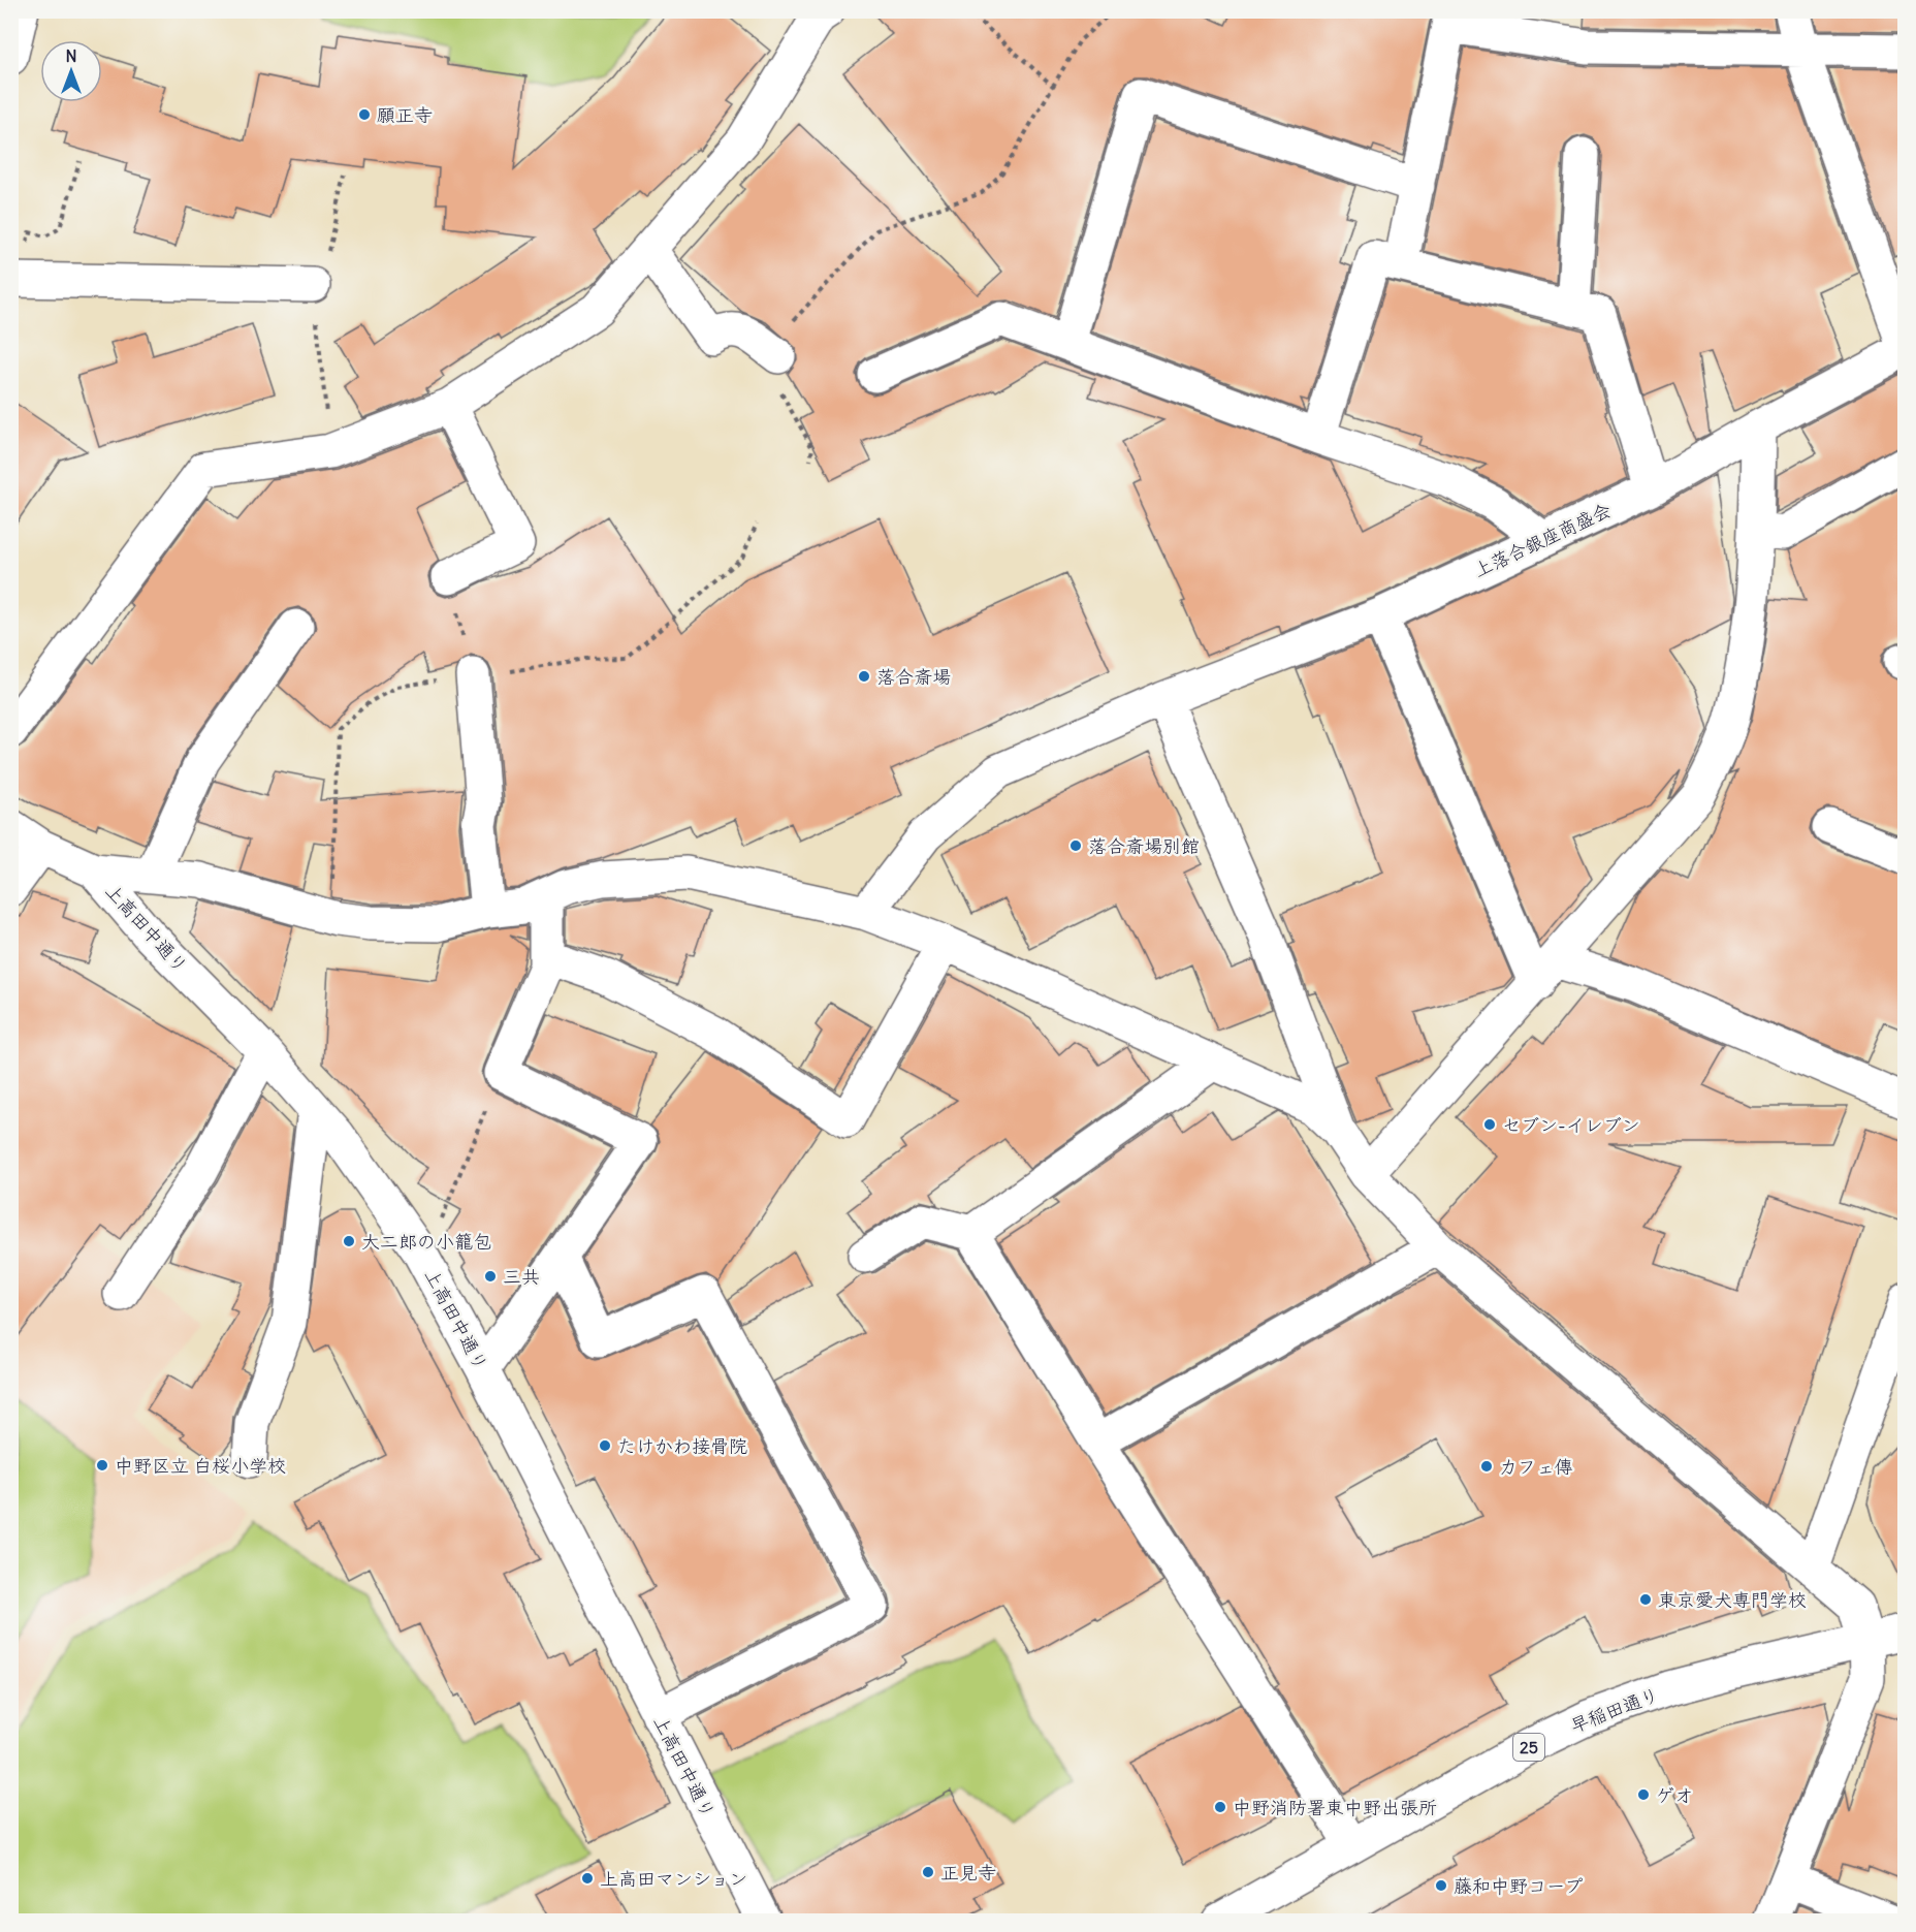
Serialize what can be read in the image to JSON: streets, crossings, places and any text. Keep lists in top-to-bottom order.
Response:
{
  "streets": {
    "street": [
      "上落合銀座商盛会",
      "上高田中通り",
      "早稲田通り",
      "25"
    ]
  },
  "places": [
    "願正寺",
    "落合斎場",
    "落合斎場別館",
    "セブン-イレブン",
    "大二郎の小籠包",
    "三共",
    "たけかわ接骨院",
    "中野区立 白桜小学校",
    "カフェ傳",
    "東京愛犬専門学校",
    "ゲオ",
    "中野消防署東中野出張所",
    "正見寺",
    "上高田マンション",
    "藤和中野コープ"
  ],
  "north": "top"
}
